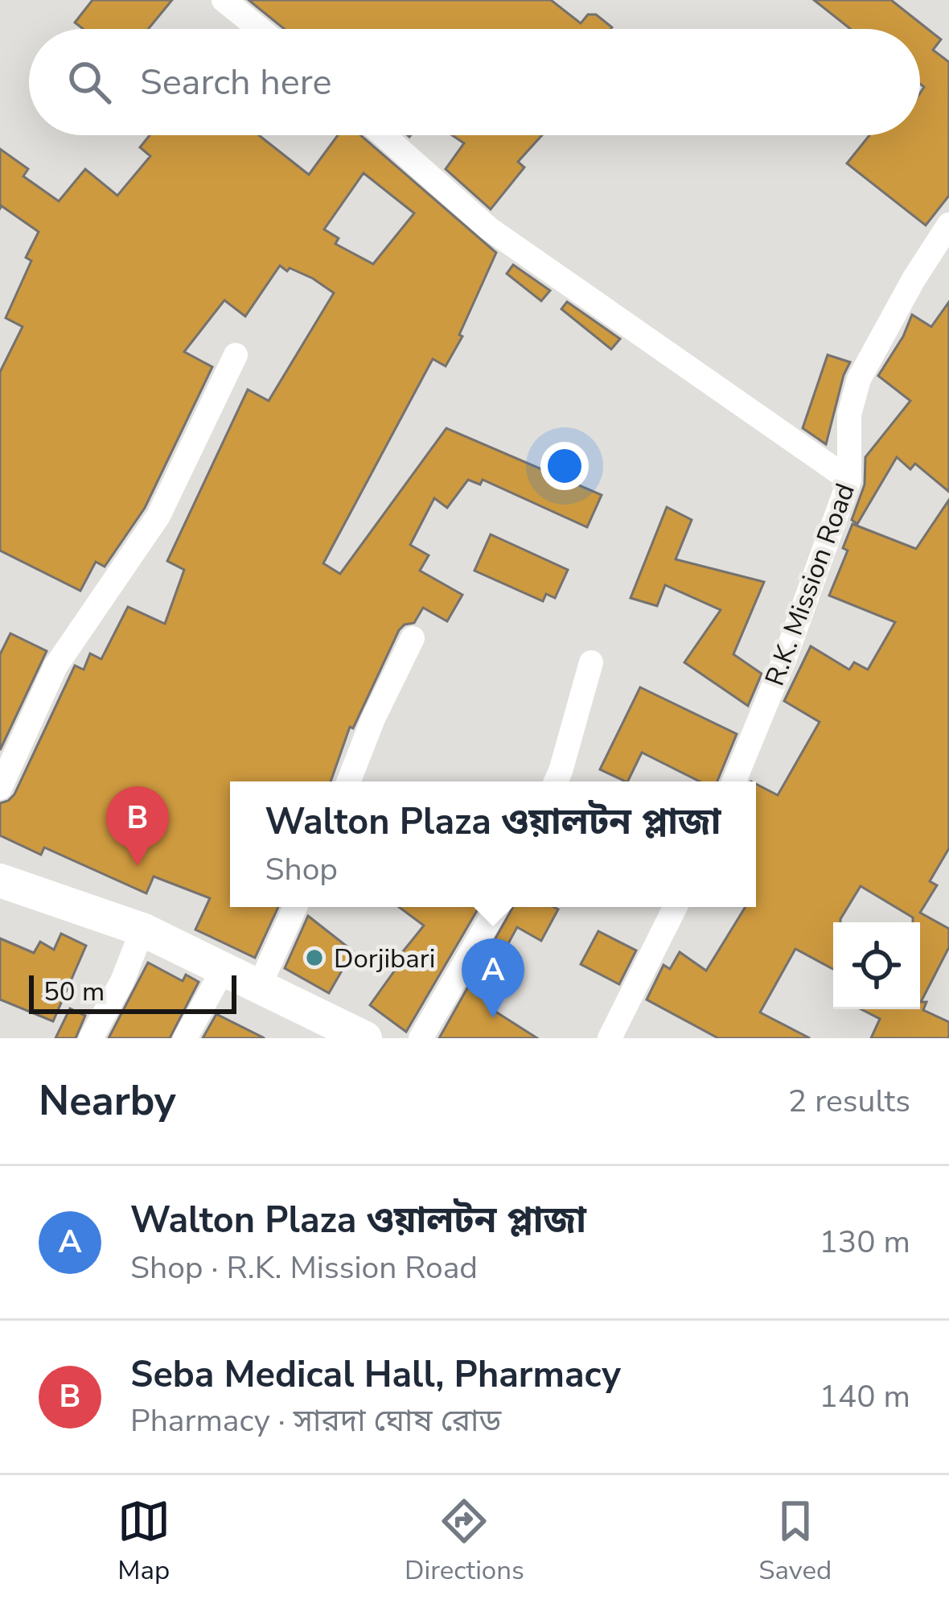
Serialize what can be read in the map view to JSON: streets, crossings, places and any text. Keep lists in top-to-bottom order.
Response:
{
  "streets": {
    "street": ["R.K. Mission Road"]
  },
  "places": ["Dorjibari"],
  "scale_bar": "50 m",
  "page": {
    "search": "Search here",
    "popup": ["Walton Plaza ওয়ালটন প্লাজা", "Shop"],
    "pins": ["B", "A"],
    "scale": "50 m",
    "heading": ["Nearby", "2 results"],
    "list": [
      {
        "mark": "A",
        "name": "Walton Plaza ওয়ালটন প্লাজা",
        "note": "Shop · R.K. Mission Road",
        "value": "130 m"
      },
      {
        "mark": "B",
        "name": "Seba Medical Hall, Pharmacy",
        "note": "Pharmacy · সারদা ঘোষ রোড",
        "value": "140 m"
      }
    ],
    "nav": ["Map", "Directions", "Saved"]
  }
}
